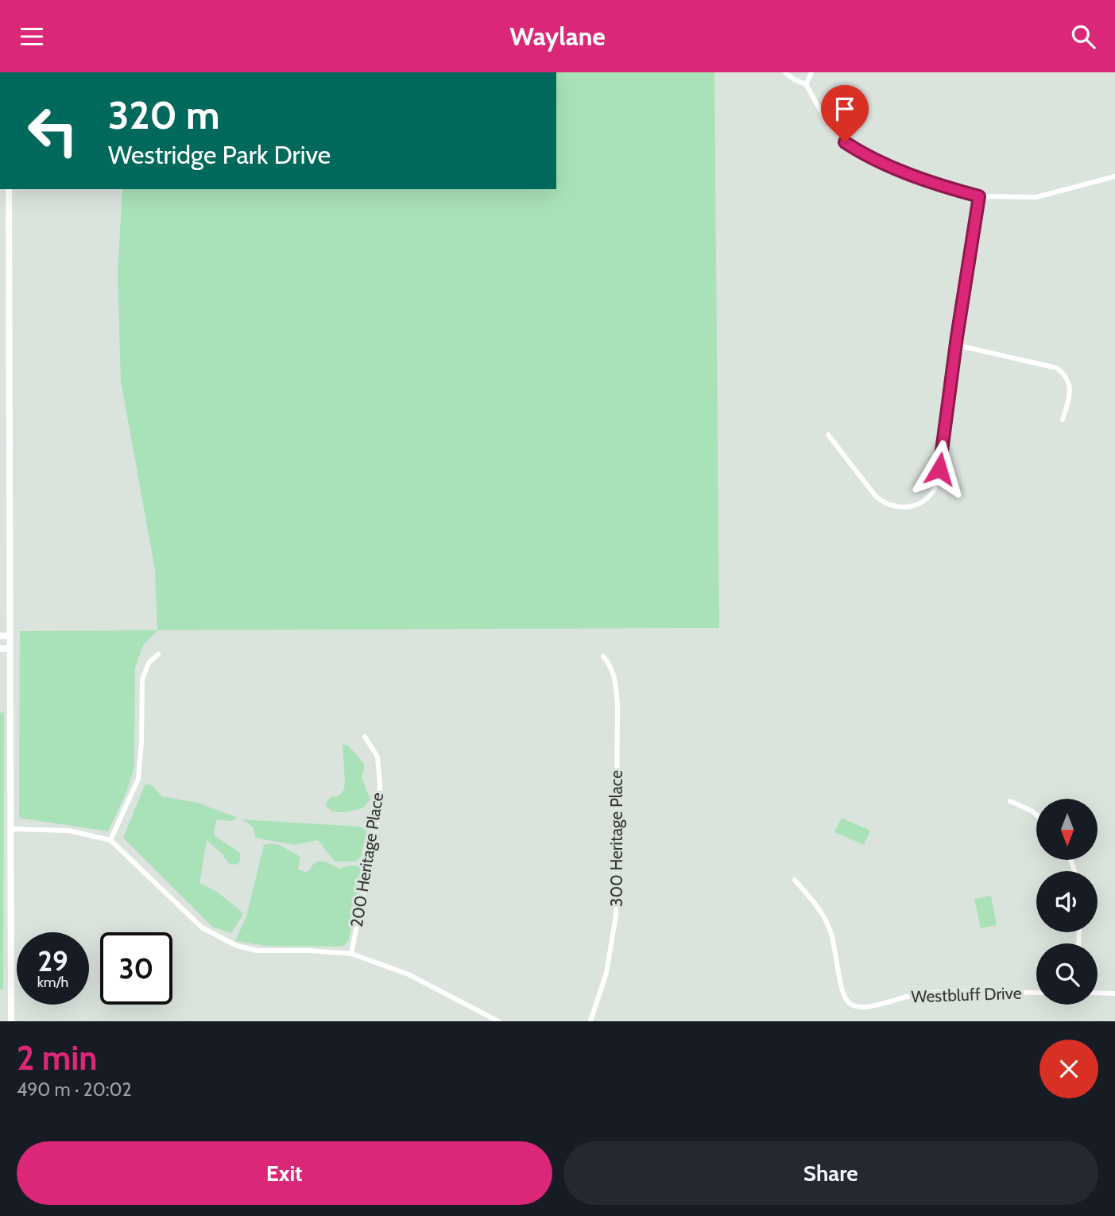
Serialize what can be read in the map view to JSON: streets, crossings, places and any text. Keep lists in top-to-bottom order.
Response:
{
  "streets": {
    "street": ["300 Heritage Place", "200 Heritage Place", "Westbluff Drive"]
  },
  "north": "bottom",
  "page": {
    "header": "Waylane",
    "turn": ["320 m", "Westridge Park Drive"],
    "speed": "29 km/h",
    "limit": "30",
    "heading": ["2 min", "490 m · 20:02"],
    "buttons": ["Exit", "Share"]
  }
}
